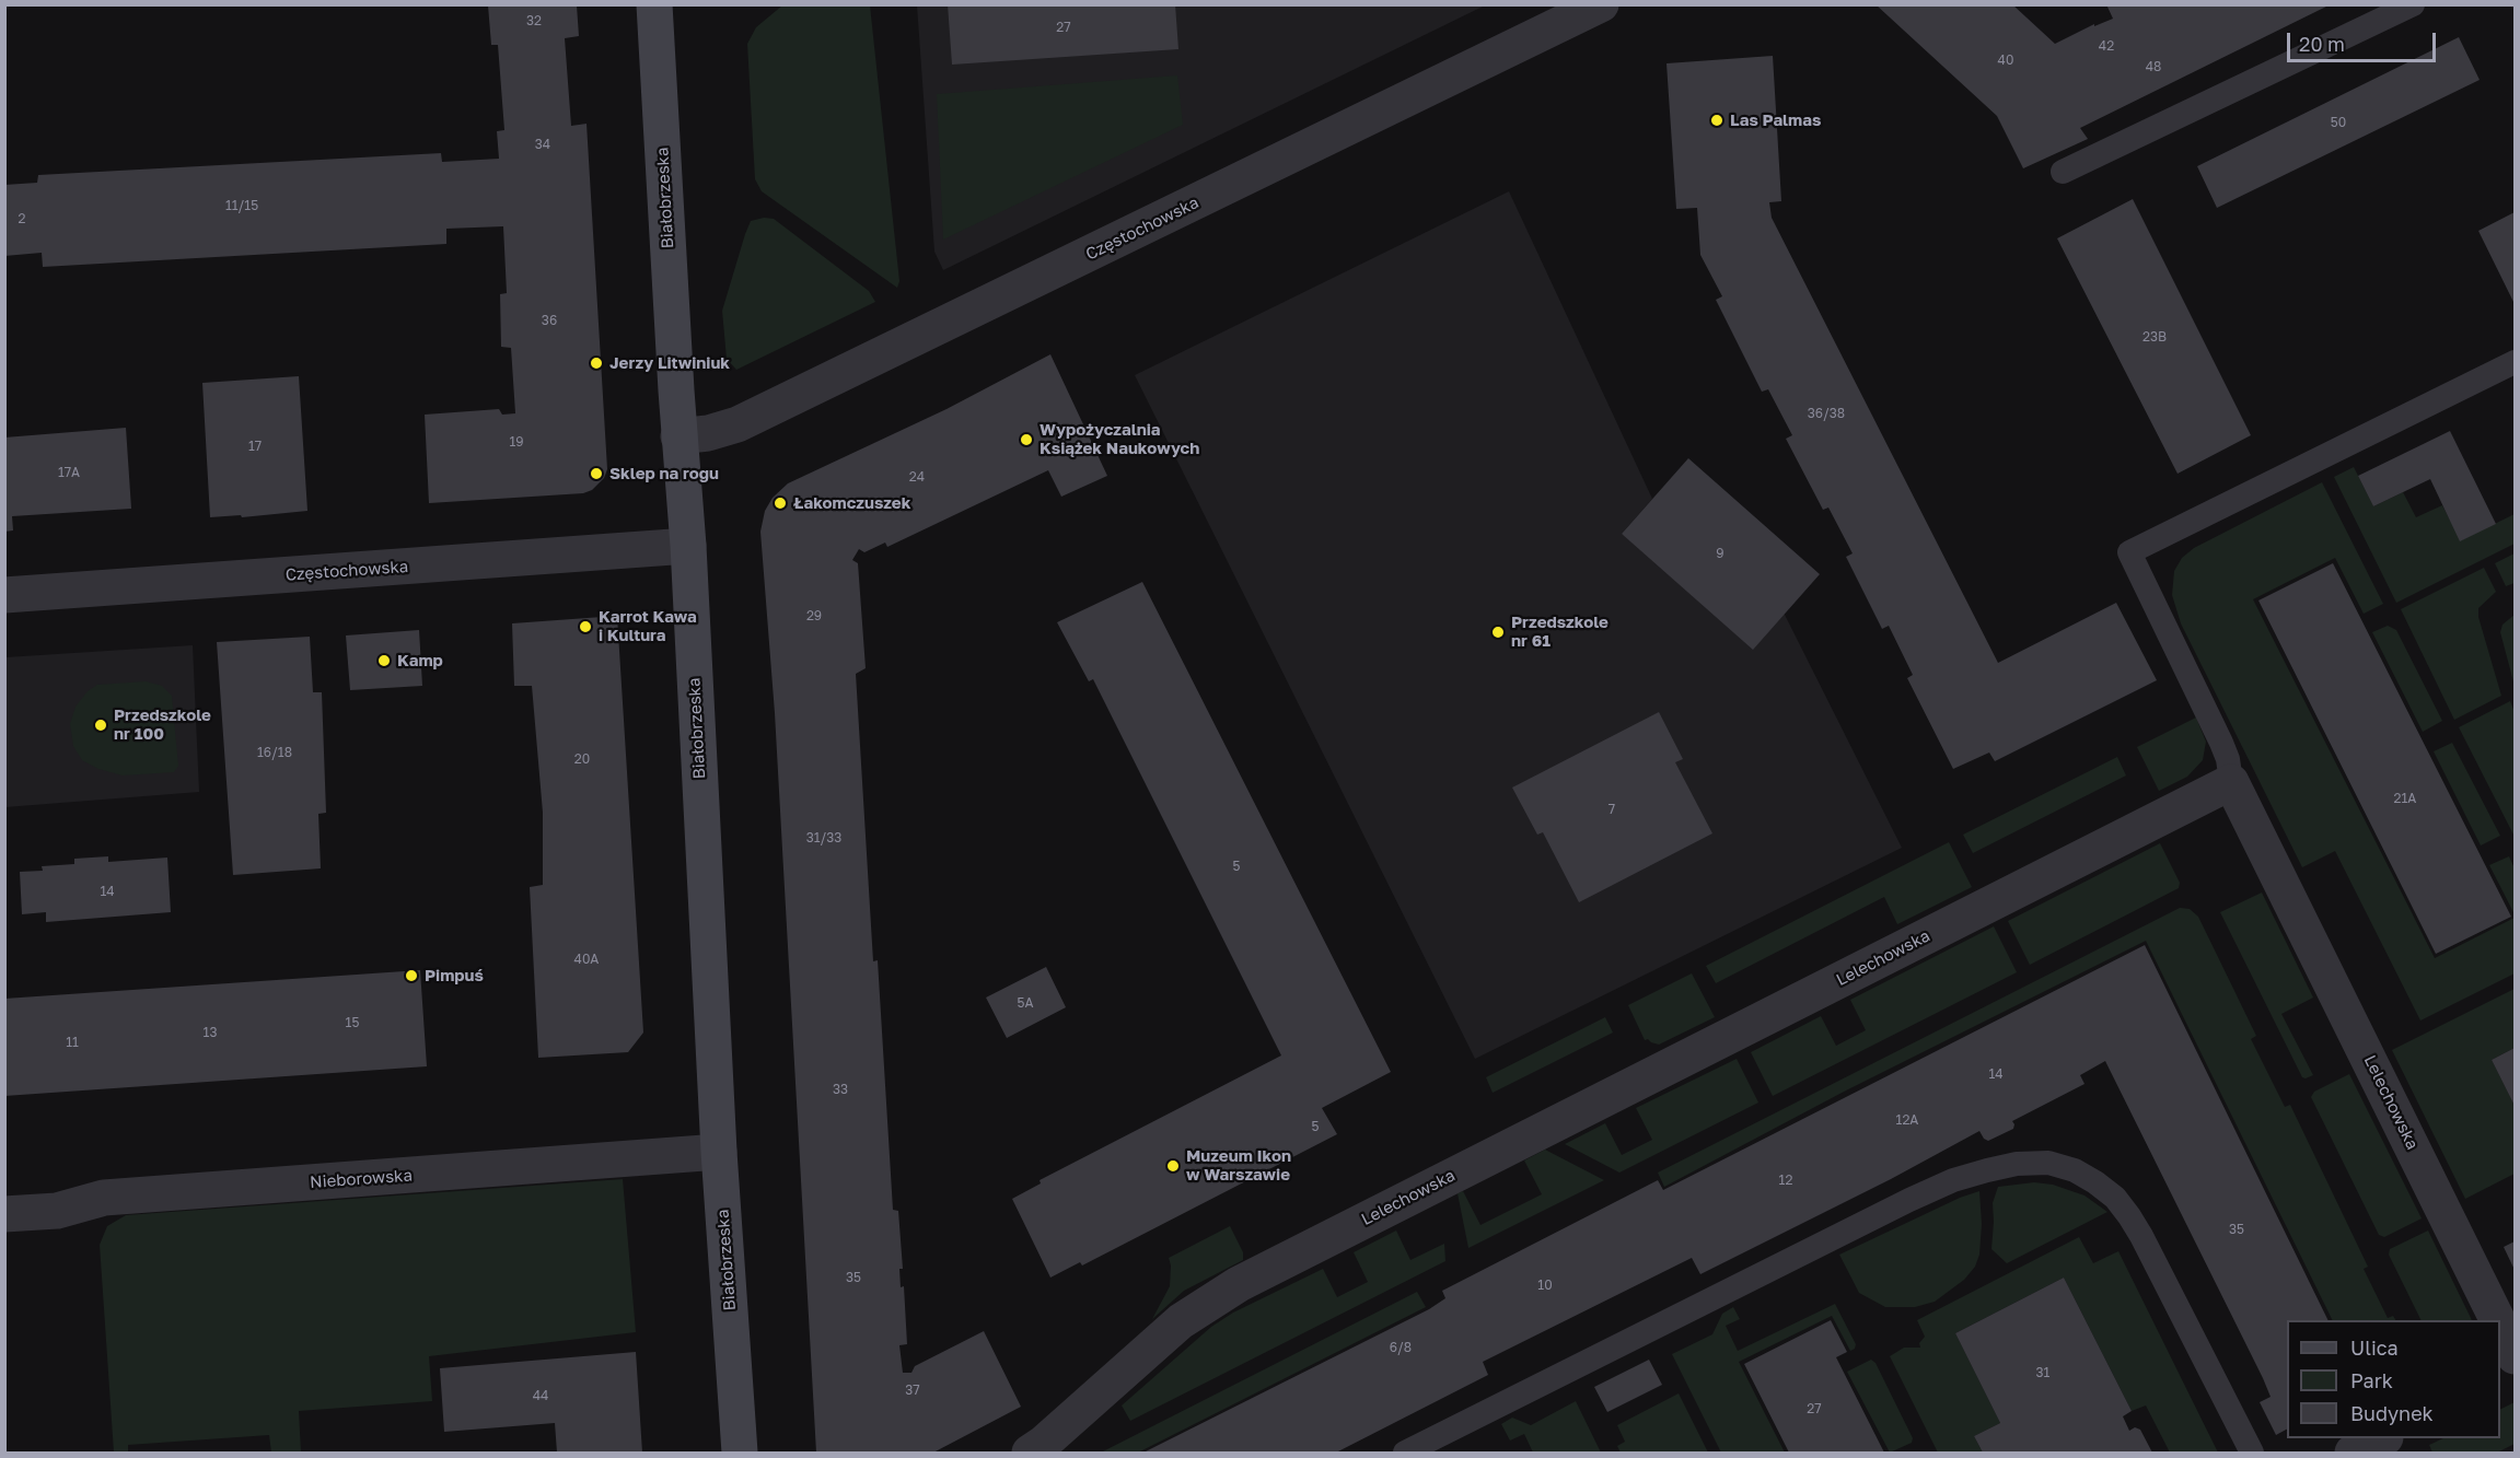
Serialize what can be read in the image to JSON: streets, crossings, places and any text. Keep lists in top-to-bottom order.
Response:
{
  "streets": {
    "street": [
      "Białobrzeska",
      "Częstochowska",
      "Lelechowska",
      "Nieborowska"
    ]
  },
  "crossings": [
    ["Białobrzeska", "Częstochowska"],
    ["Białobrzeska", "Nieborowska"]
  ],
  "places": [
    "Las Palmas",
    "Jerzy Litwiniuk",
    "Wypożyczalnia Książek Naukowych",
    "Sklep na rogu",
    "Łakomczuszek",
    "Karrot Kawa i Kultura",
    "Przedszkole nr 61",
    "Kamp",
    "Przedszkole nr 100",
    "Pimpuś",
    "Muzeum Ikon w Warszawie"
  ],
  "house_numbers": [
    "32",
    "27",
    "42",
    "40",
    "48",
    "50",
    "34",
    "11/15",
    "2",
    "36",
    "23B",
    "36/38",
    "19",
    "17",
    "17A",
    "24",
    "9",
    "29",
    "16/18",
    "20",
    "21A",
    "7",
    "31/33",
    "5",
    "14",
    "40A",
    "5A",
    "15",
    "13",
    "11",
    "14",
    "33",
    "12A",
    "5",
    "12",
    "35",
    "35",
    "10",
    "6/8",
    "31",
    "37",
    "44",
    "27"
  ],
  "legend": ["Ulica", "Park", "Budynek"],
  "scale_bar": "20 m"
}
